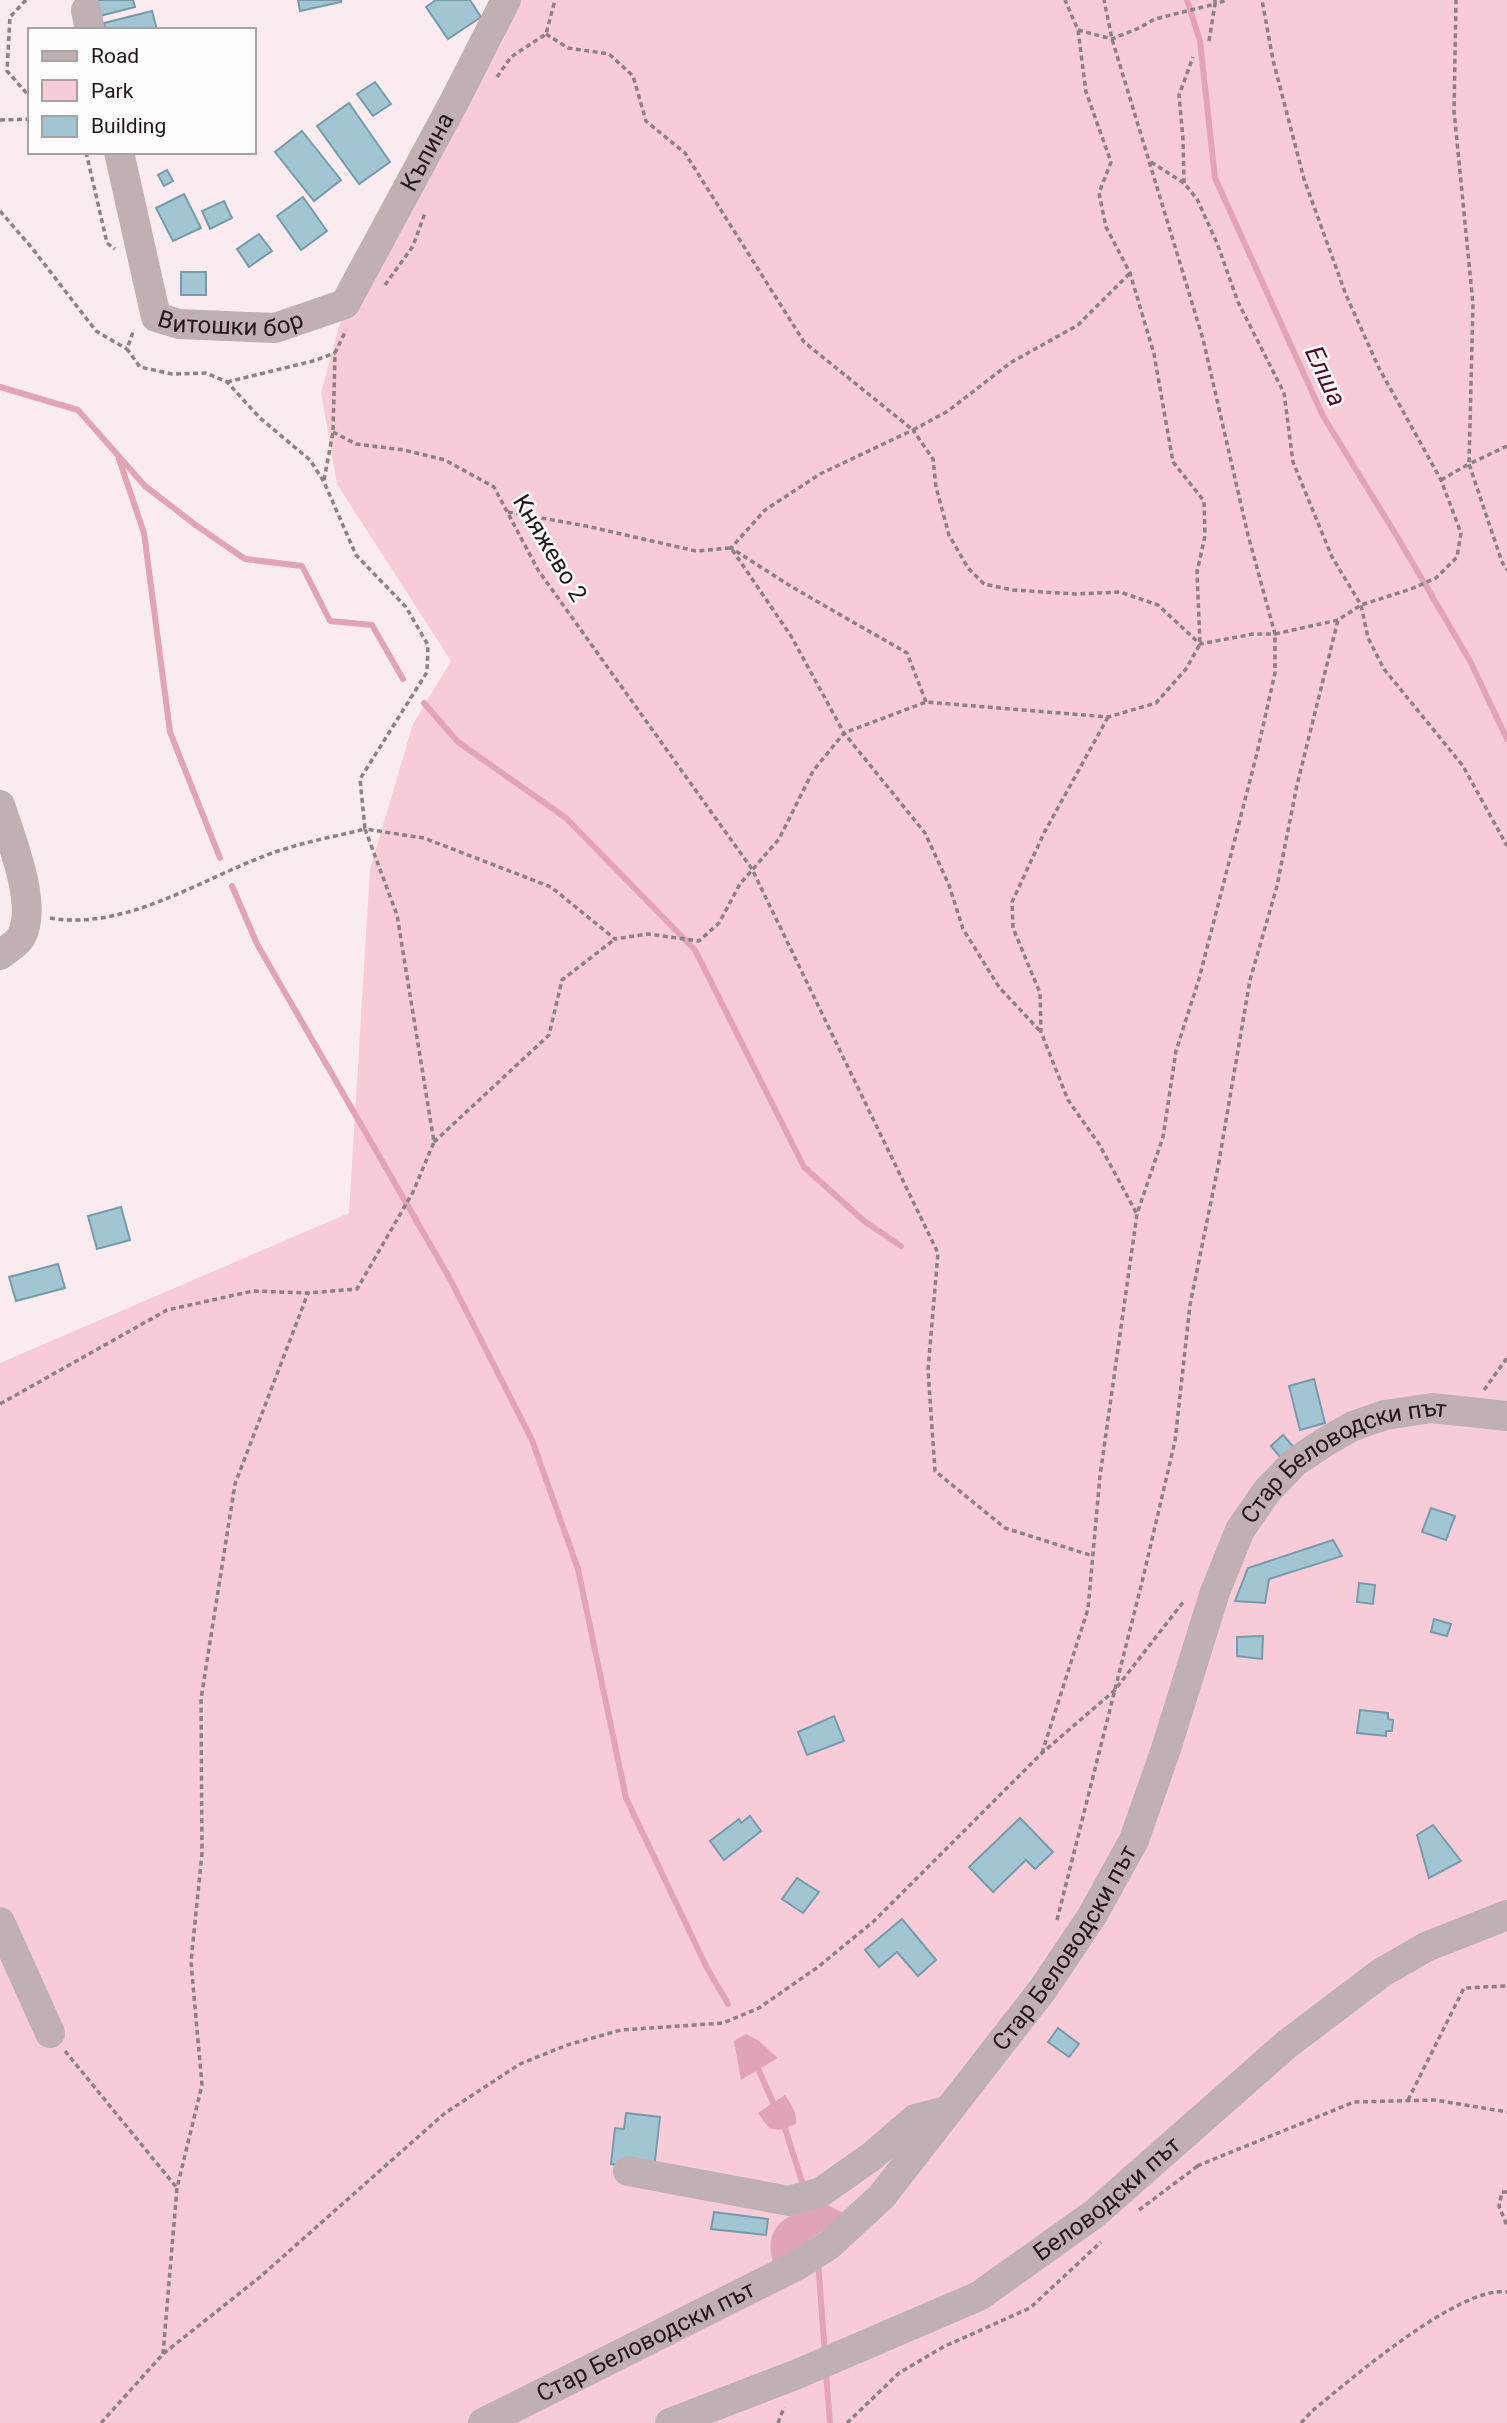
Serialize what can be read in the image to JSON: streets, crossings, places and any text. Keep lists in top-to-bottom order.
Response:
{
  "streets": {
    "street": [
      "Къпина",
      "Витошки бор",
      "Стар Беловодски път",
      "Беловодски път"
    ],
    "path": ["Княжево 2"]
  },
  "crossings": [
    ["Къпина", "Витошки бор"]
  ],
  "water": ["Елша"],
  "legend": ["Road", "Park", "Building"]
}
